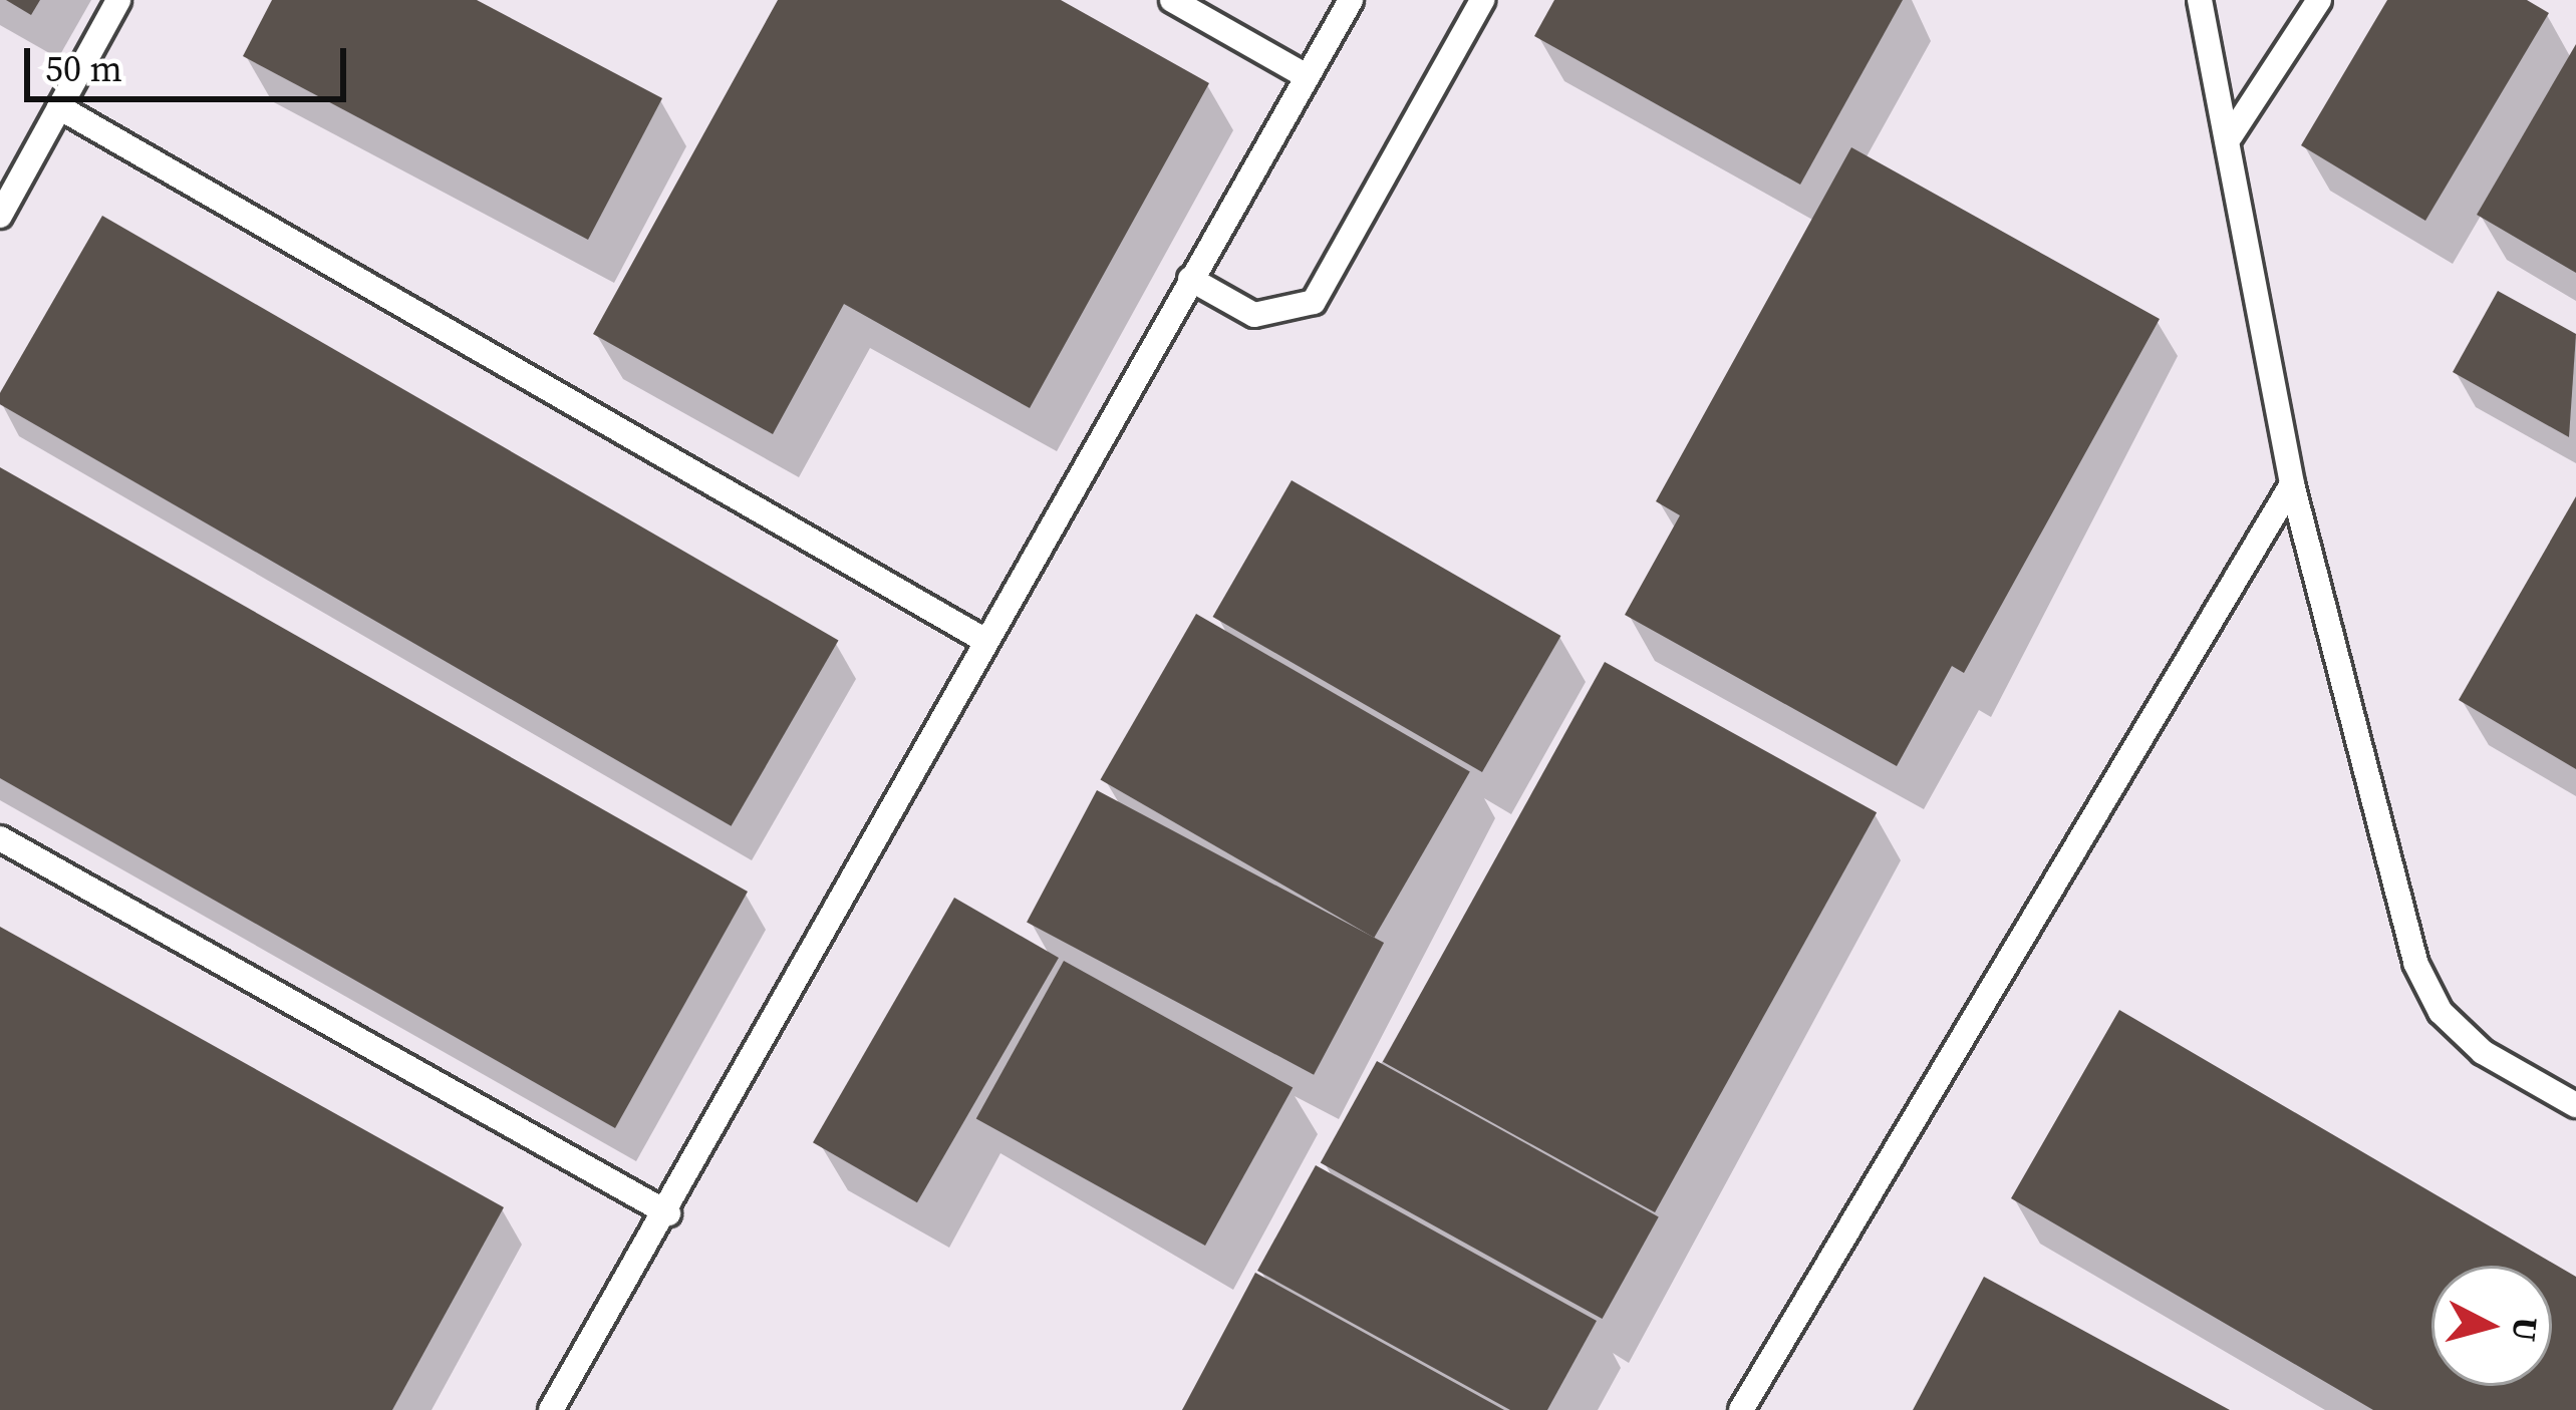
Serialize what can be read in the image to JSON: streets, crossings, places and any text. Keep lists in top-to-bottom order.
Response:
{
  "scale_bar": "50 m",
  "north": "right"
}
